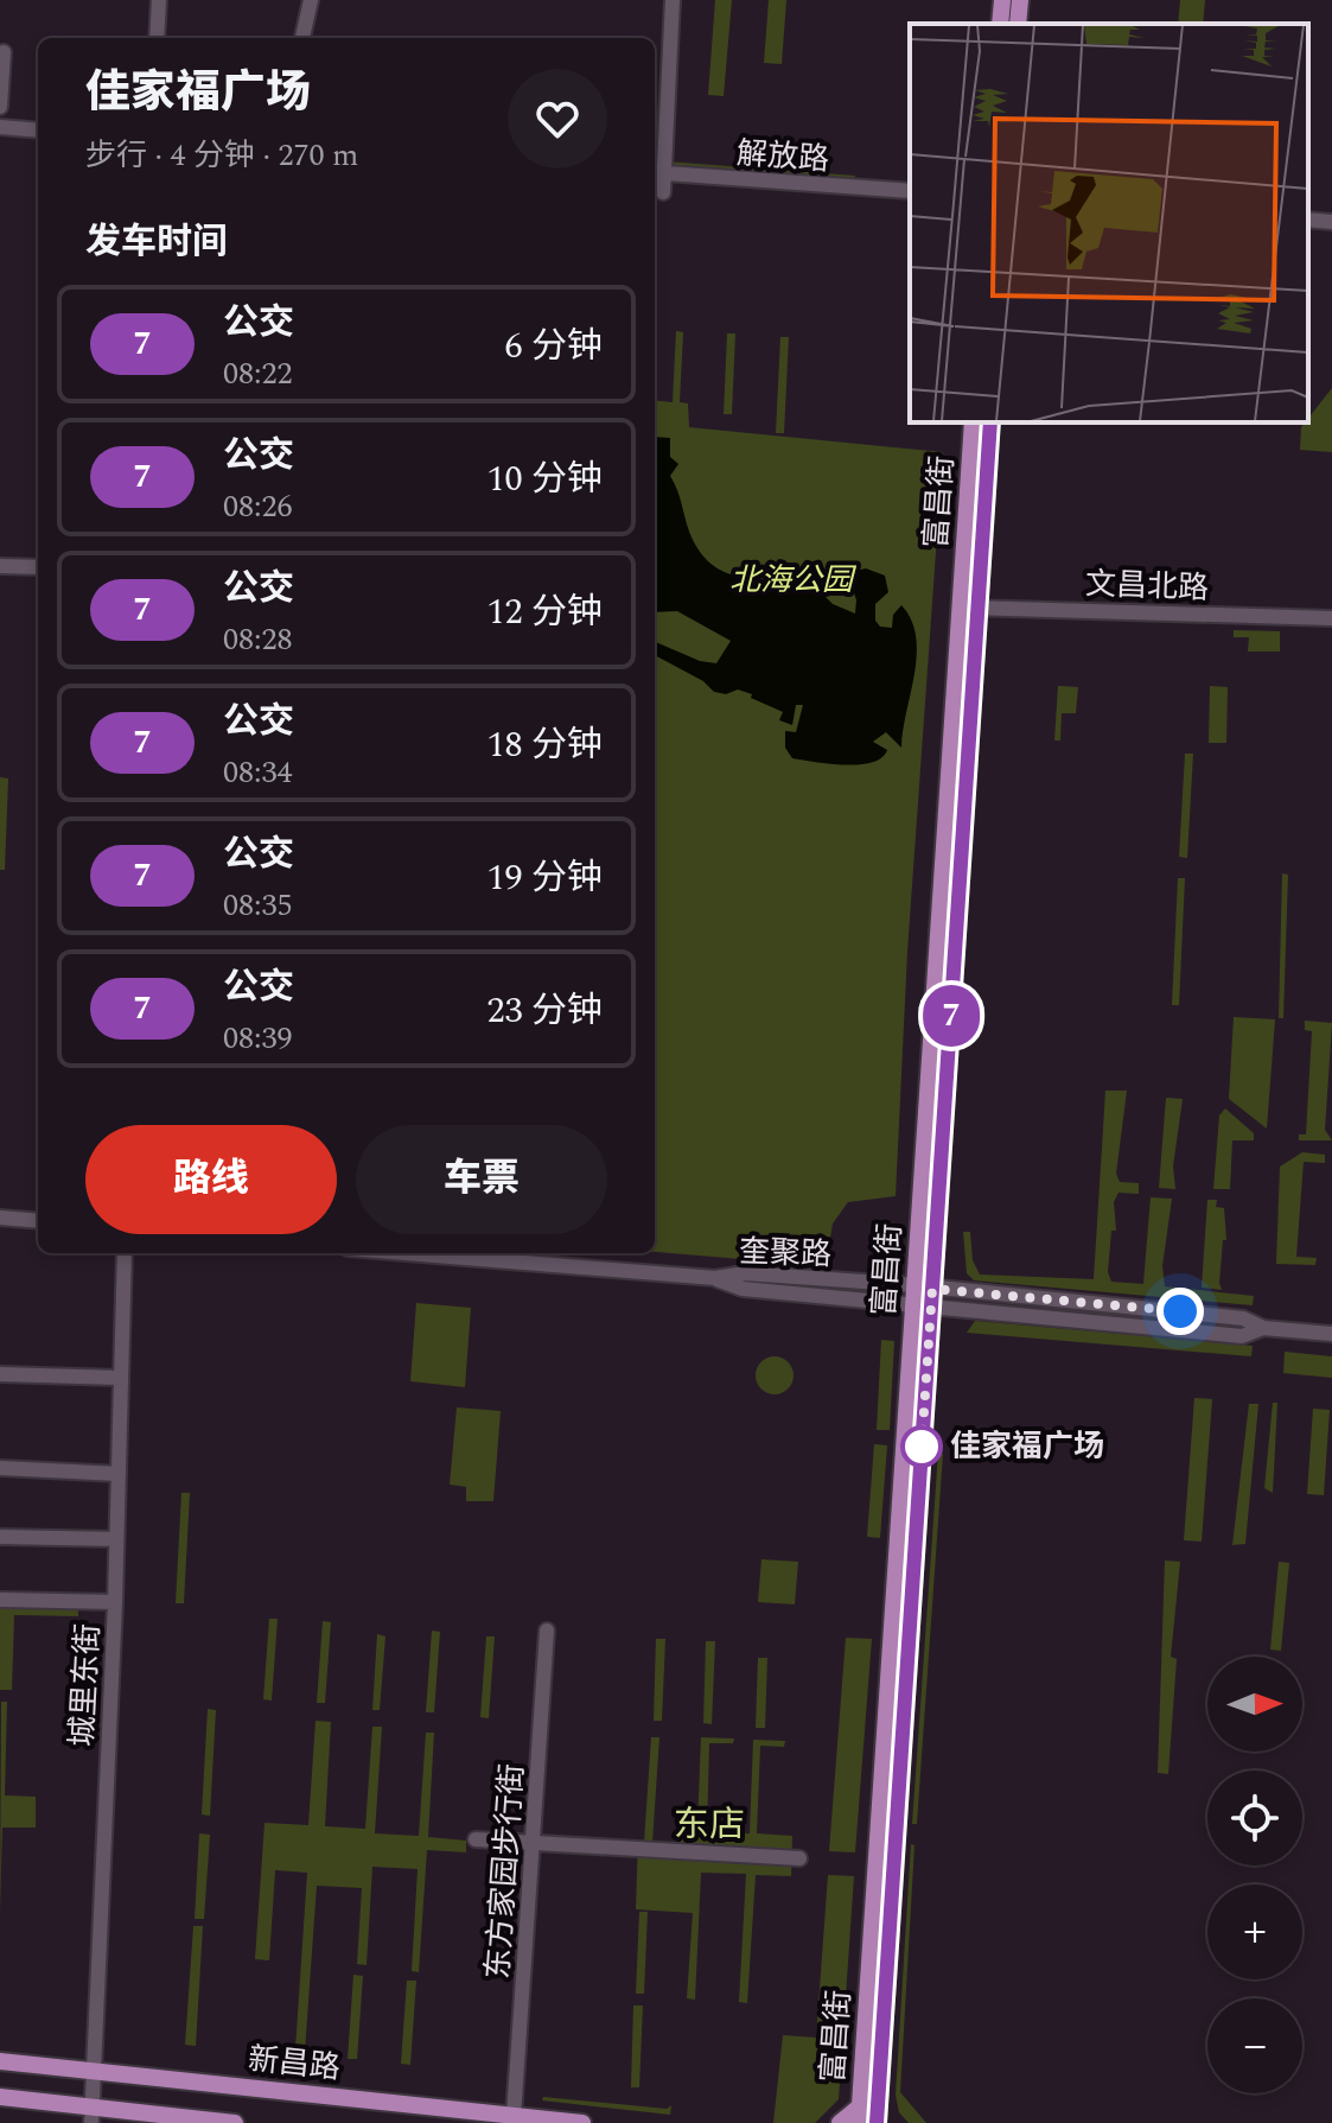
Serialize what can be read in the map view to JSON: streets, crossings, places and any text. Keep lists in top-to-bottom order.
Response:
{
  "streets": {
    "main road": ["富昌街", "新昌路"],
    "street": [
      "解放路",
      "文昌北路",
      "奎聚路",
      "城里东街",
      "东方家园步行街"
    ]
  },
  "crossings": [
    ["富昌街", "文昌北路"],
    ["富昌街", "奎聚路"],
    ["城里东街", "新昌路"],
    ["东方家园步行街", "新昌路"]
  ],
  "districts": ["东店"],
  "parks": ["北海公园"],
  "places": ["佳家福广场"],
  "lines": ["bus line 7"],
  "north": "right",
  "page": {
    "on_map": "7",
    "heading": [
      ["佳家福广场", "步行 · 4 分钟 · 270 m"],
      "发车时间"
    ],
    "list": [
      {
        "mark": "7",
        "name": "公交",
        "note": "08:22",
        "value": "6 分钟"
      },
      {
        "mark": "7",
        "name": "公交",
        "note": "08:26",
        "value": "10 分钟"
      },
      {
        "mark": "7",
        "name": "公交",
        "note": "08:28",
        "value": "12 分钟"
      },
      {
        "mark": "7",
        "name": "公交",
        "note": "08:34",
        "value": "18 分钟"
      },
      {
        "mark": "7",
        "name": "公交",
        "note": "08:35",
        "value": "19 分钟"
      },
      {
        "mark": "7",
        "name": "公交",
        "note": "08:39",
        "value": "23 分钟"
      }
    ],
    "buttons": ["路线", "车票"],
    "map_buttons": ["+", "−"]
  }
}
